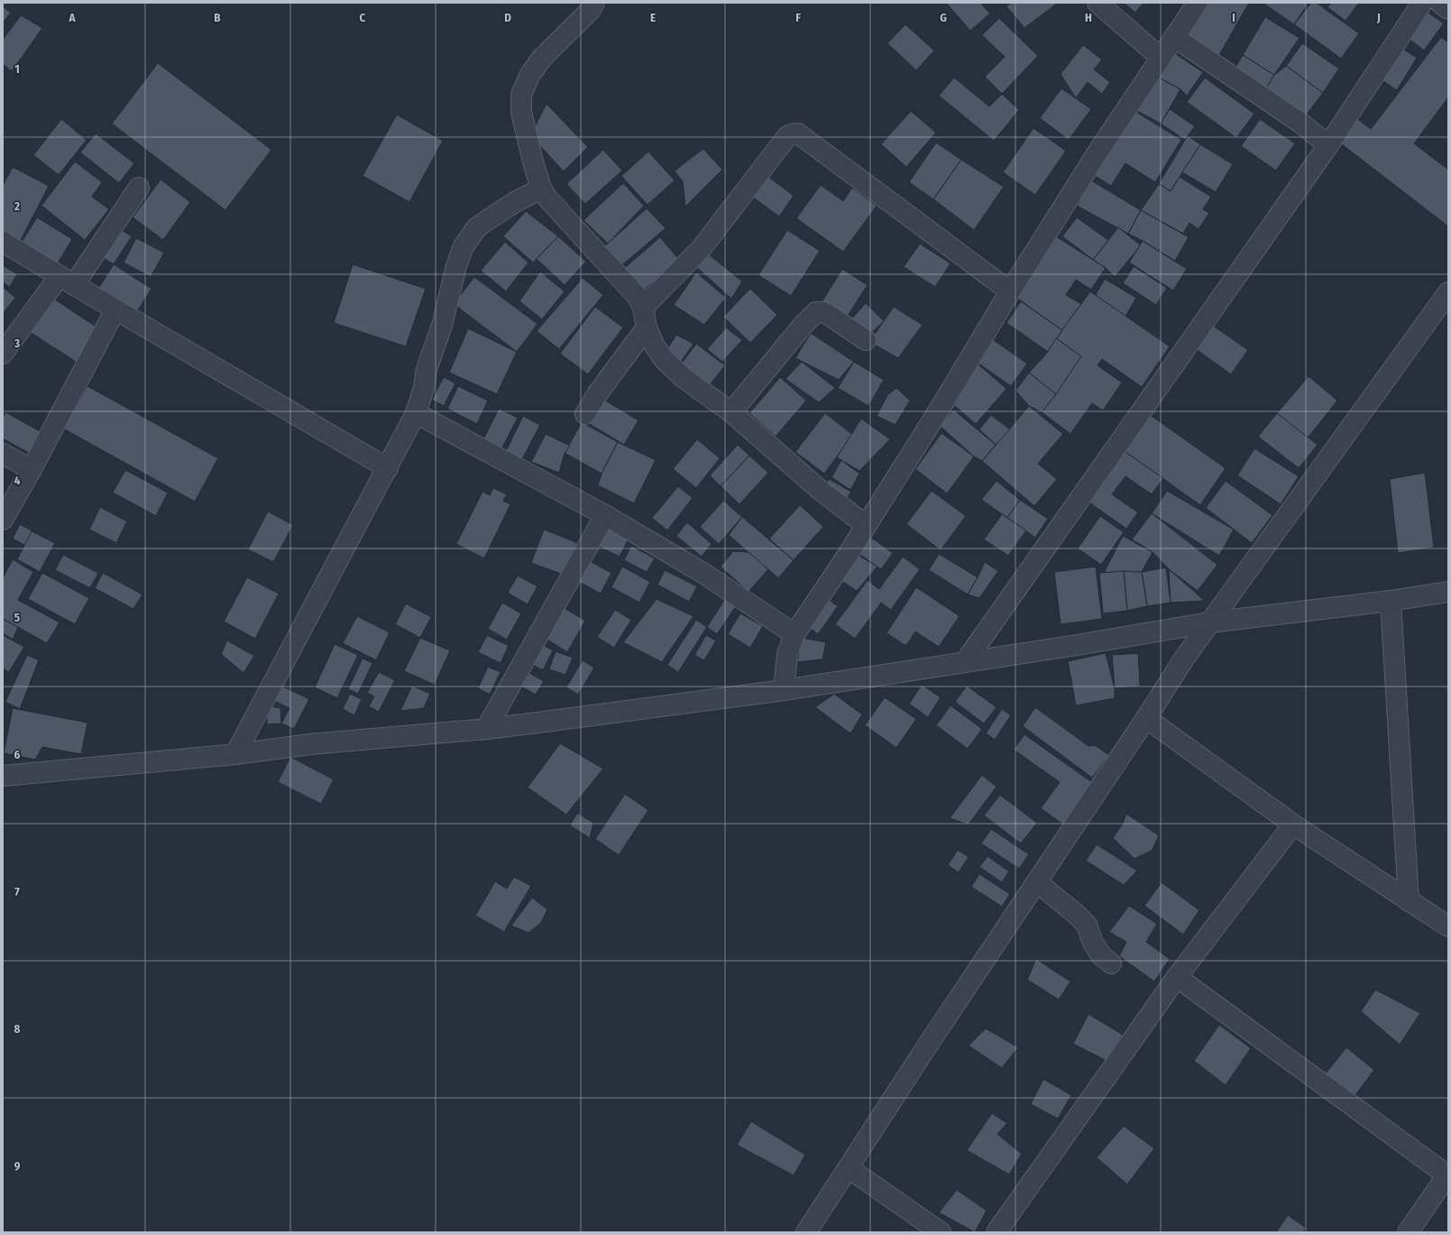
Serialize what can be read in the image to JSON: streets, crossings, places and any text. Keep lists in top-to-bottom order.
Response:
{
  "grid": {
    "columns": [
      "A",
      "B",
      "C",
      "D",
      "E",
      "F",
      "G",
      "H",
      "I",
      "J"
    ],
    "rows": [
      "1",
      "2",
      "3",
      "4",
      "5",
      "6",
      "7",
      "8",
      "9"
    ]
  }
}
